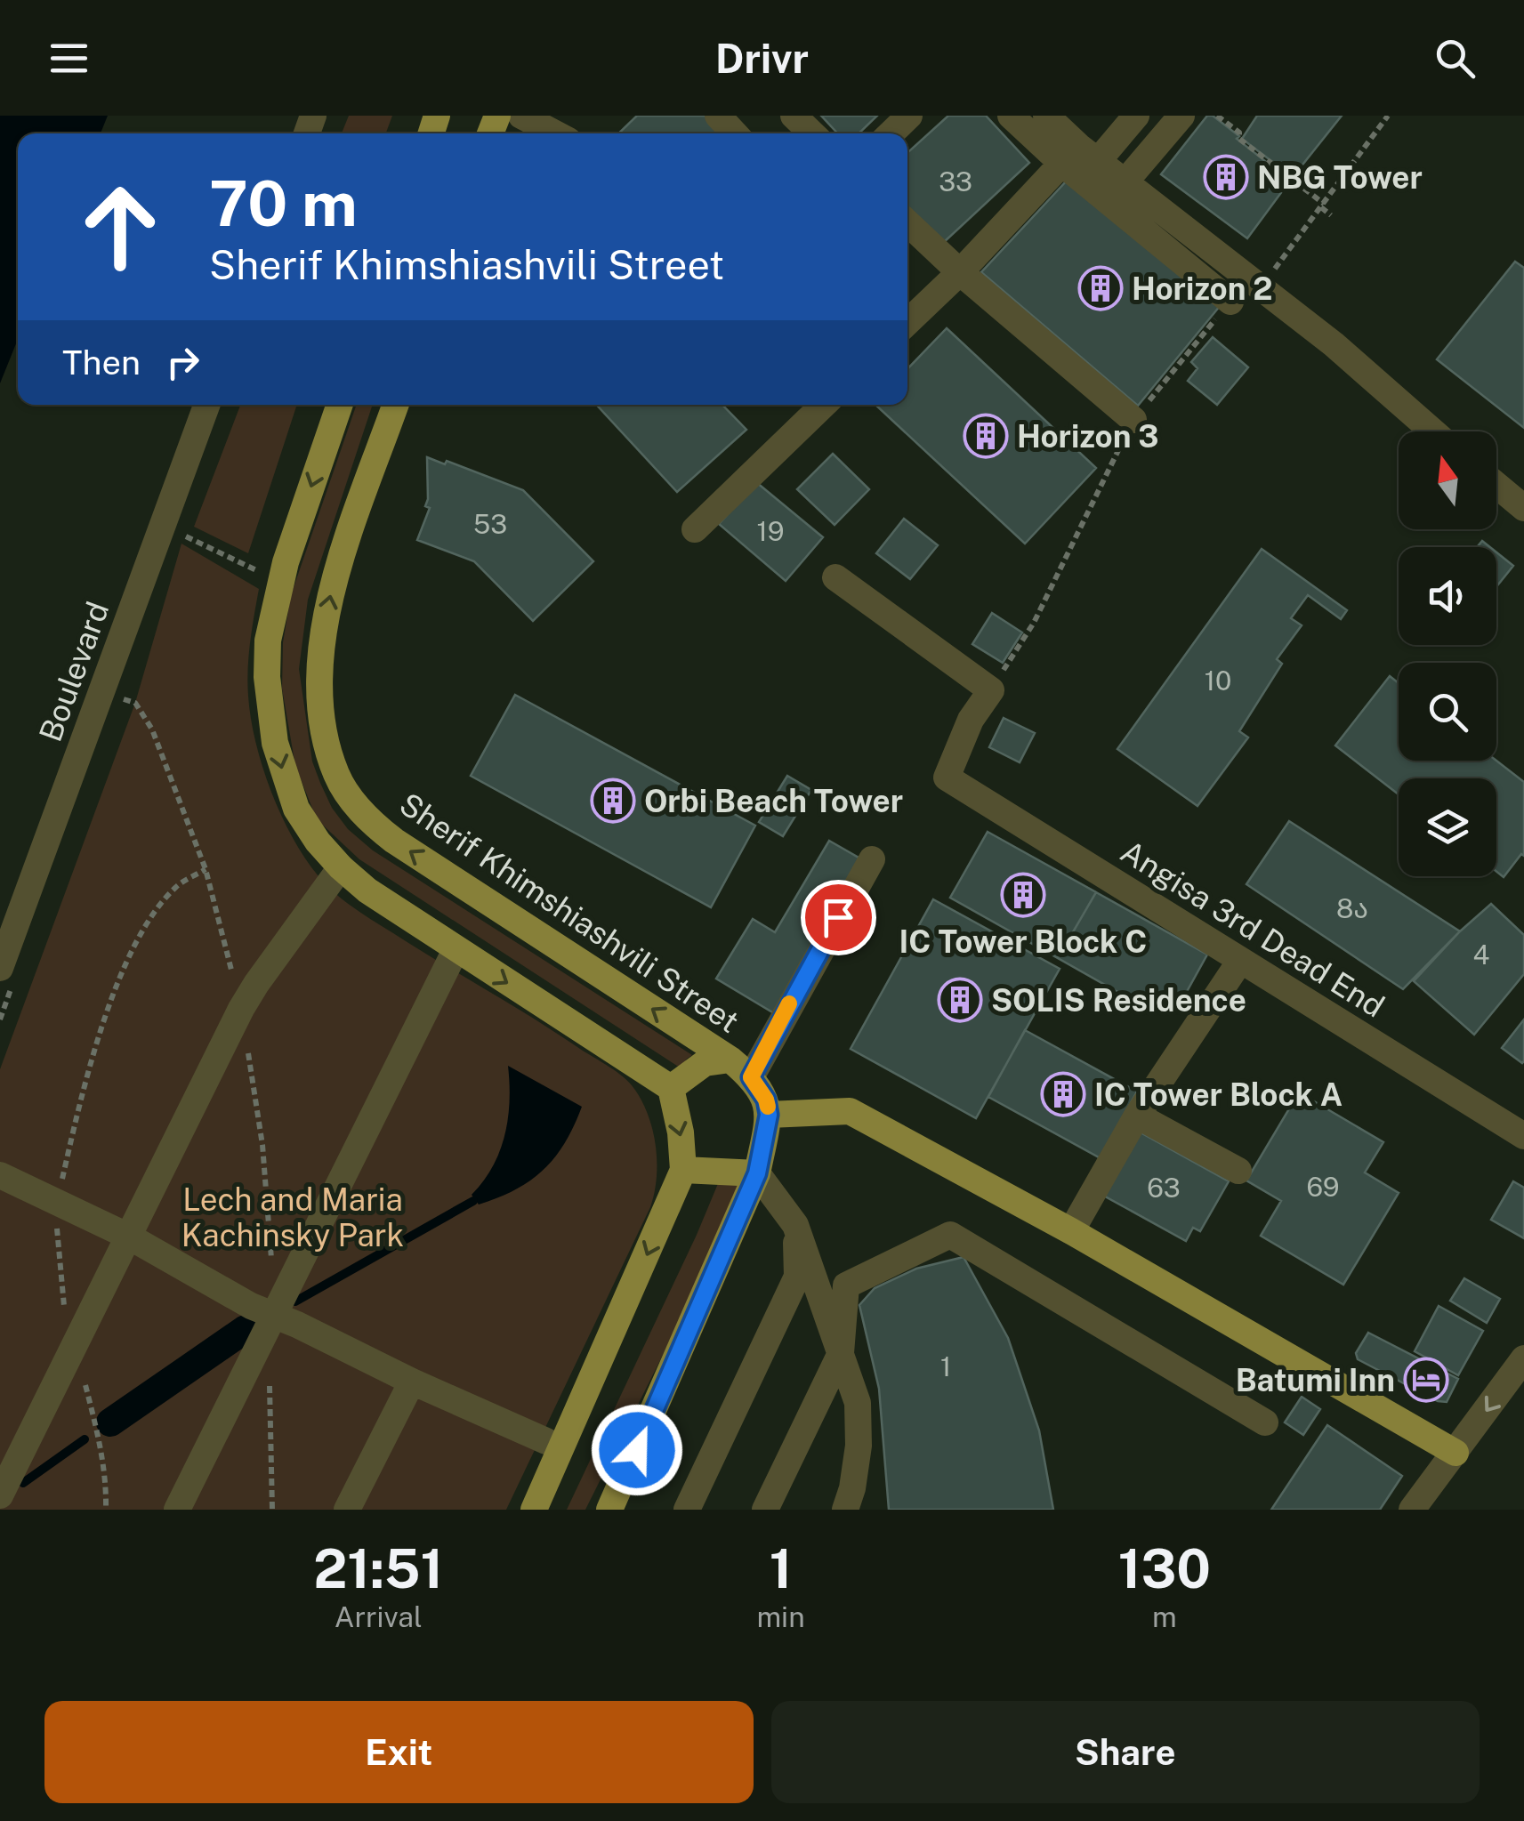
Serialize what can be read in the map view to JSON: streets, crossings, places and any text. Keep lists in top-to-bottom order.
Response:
{
  "streets": {
    "main road": ["Sherif Khimshiashvili Street"],
    "street": ["Boulevard", "Angisa 3rd Dead End"]
  },
  "parks": ["Lech and Maria Kachinsky Park"],
  "places": {
    "building": [
      "NBG Tower",
      "Horizon 2",
      "Horizon 3",
      "Orbi Beach Tower",
      "IC Tower Block C",
      "SOLIS Residence",
      "IC Tower Block A"
    ],
    "hotel": ["Batumi Inn"]
  },
  "house_numbers": [
    "33",
    "53",
    "19",
    "10",
    "8ა",
    "4",
    "69",
    "63",
    "1"
  ],
  "north": "top",
  "page": {
    "header": "Drivr",
    "turn": ["70 m", "Sherif Khimshiashvili Street"],
    "then": "Then",
    "eta": [
      "21:51",
      "Arrival",
      "1",
      "min",
      "130",
      "m"
    ],
    "buttons": ["Exit", "Share"]
  }
}
